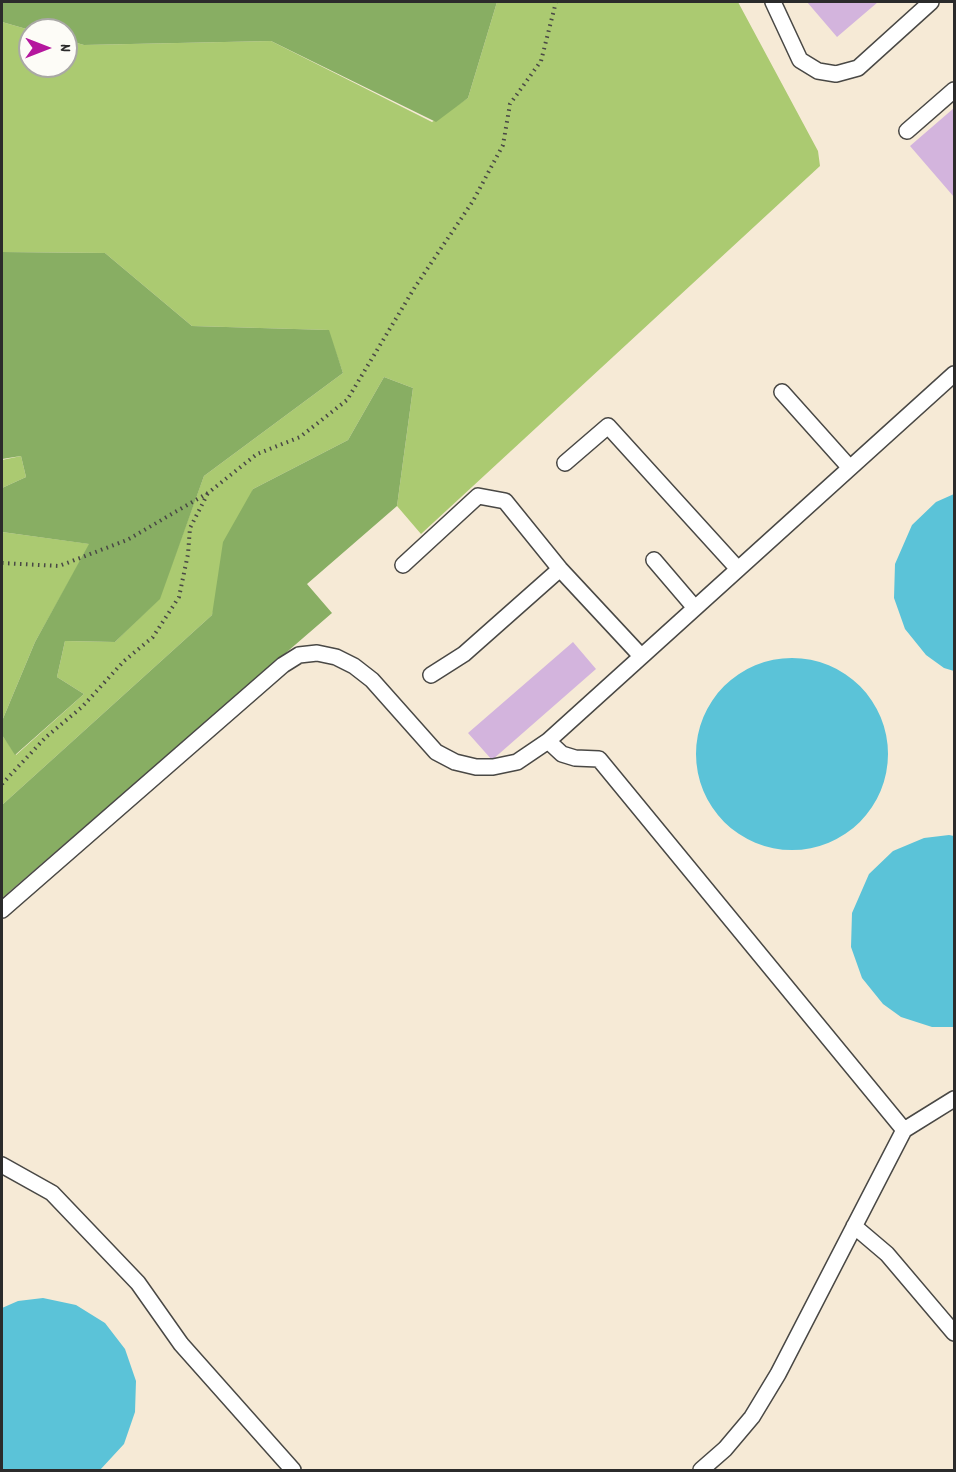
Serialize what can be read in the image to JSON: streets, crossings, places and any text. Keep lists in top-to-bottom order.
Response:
{
  "north": "right"
}
